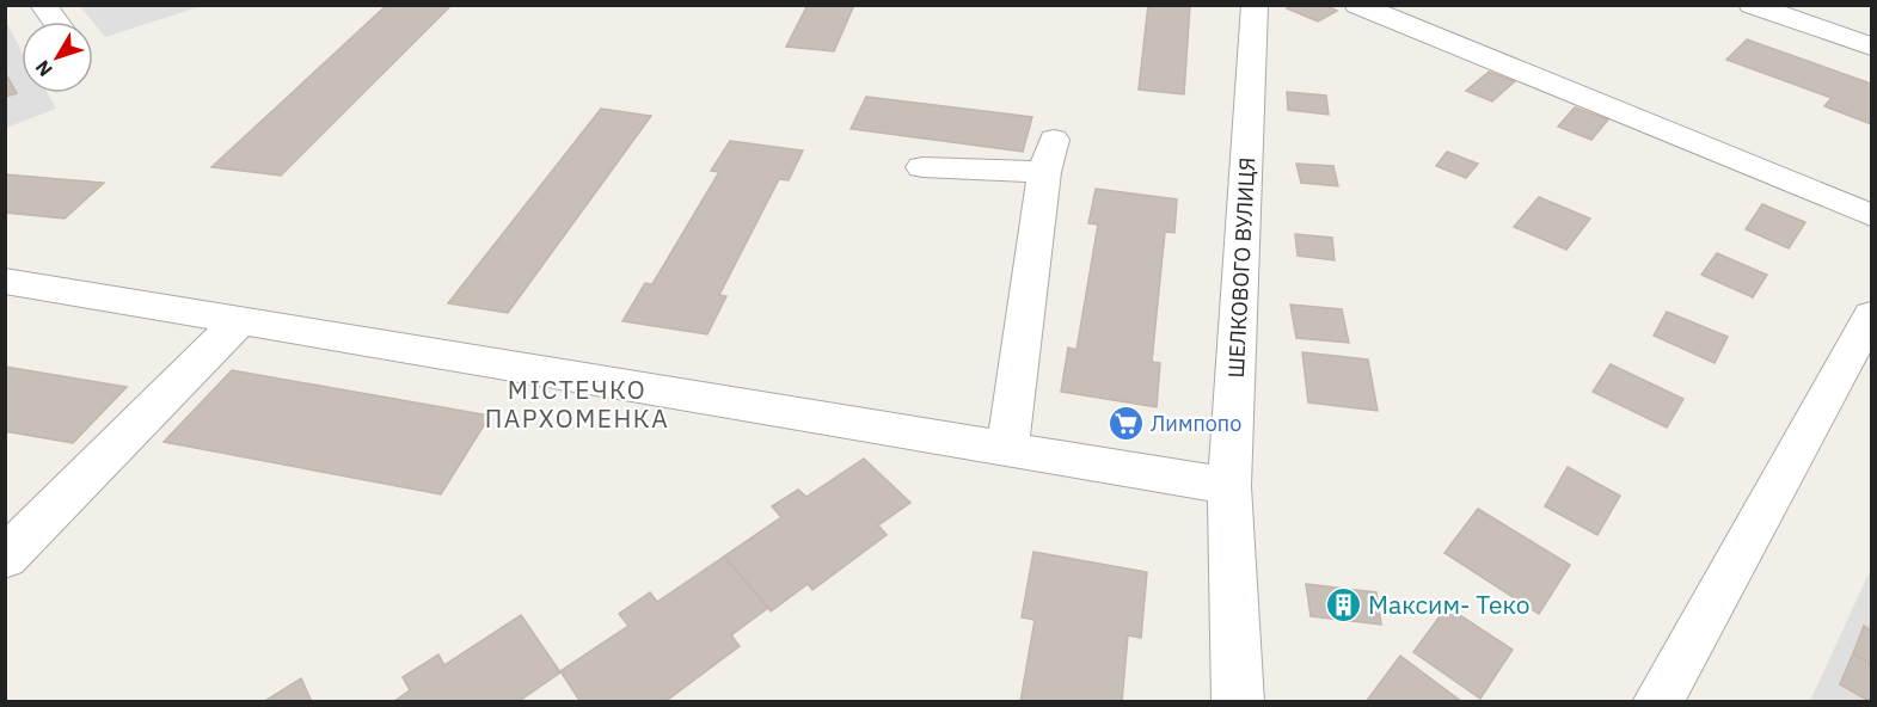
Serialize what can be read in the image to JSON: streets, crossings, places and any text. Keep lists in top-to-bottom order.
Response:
{
  "streets": {
    "street": ["ШЕЛКОВОГО ВУЛИЦЯ"]
  },
  "districts": ["МІСТЕЧКО ПАРХОМЕНКА"],
  "places": {
    "supermarket": ["Лимпопо"],
    "building": ["Максим- Теко"]
  },
  "north": "bottom left"
}
